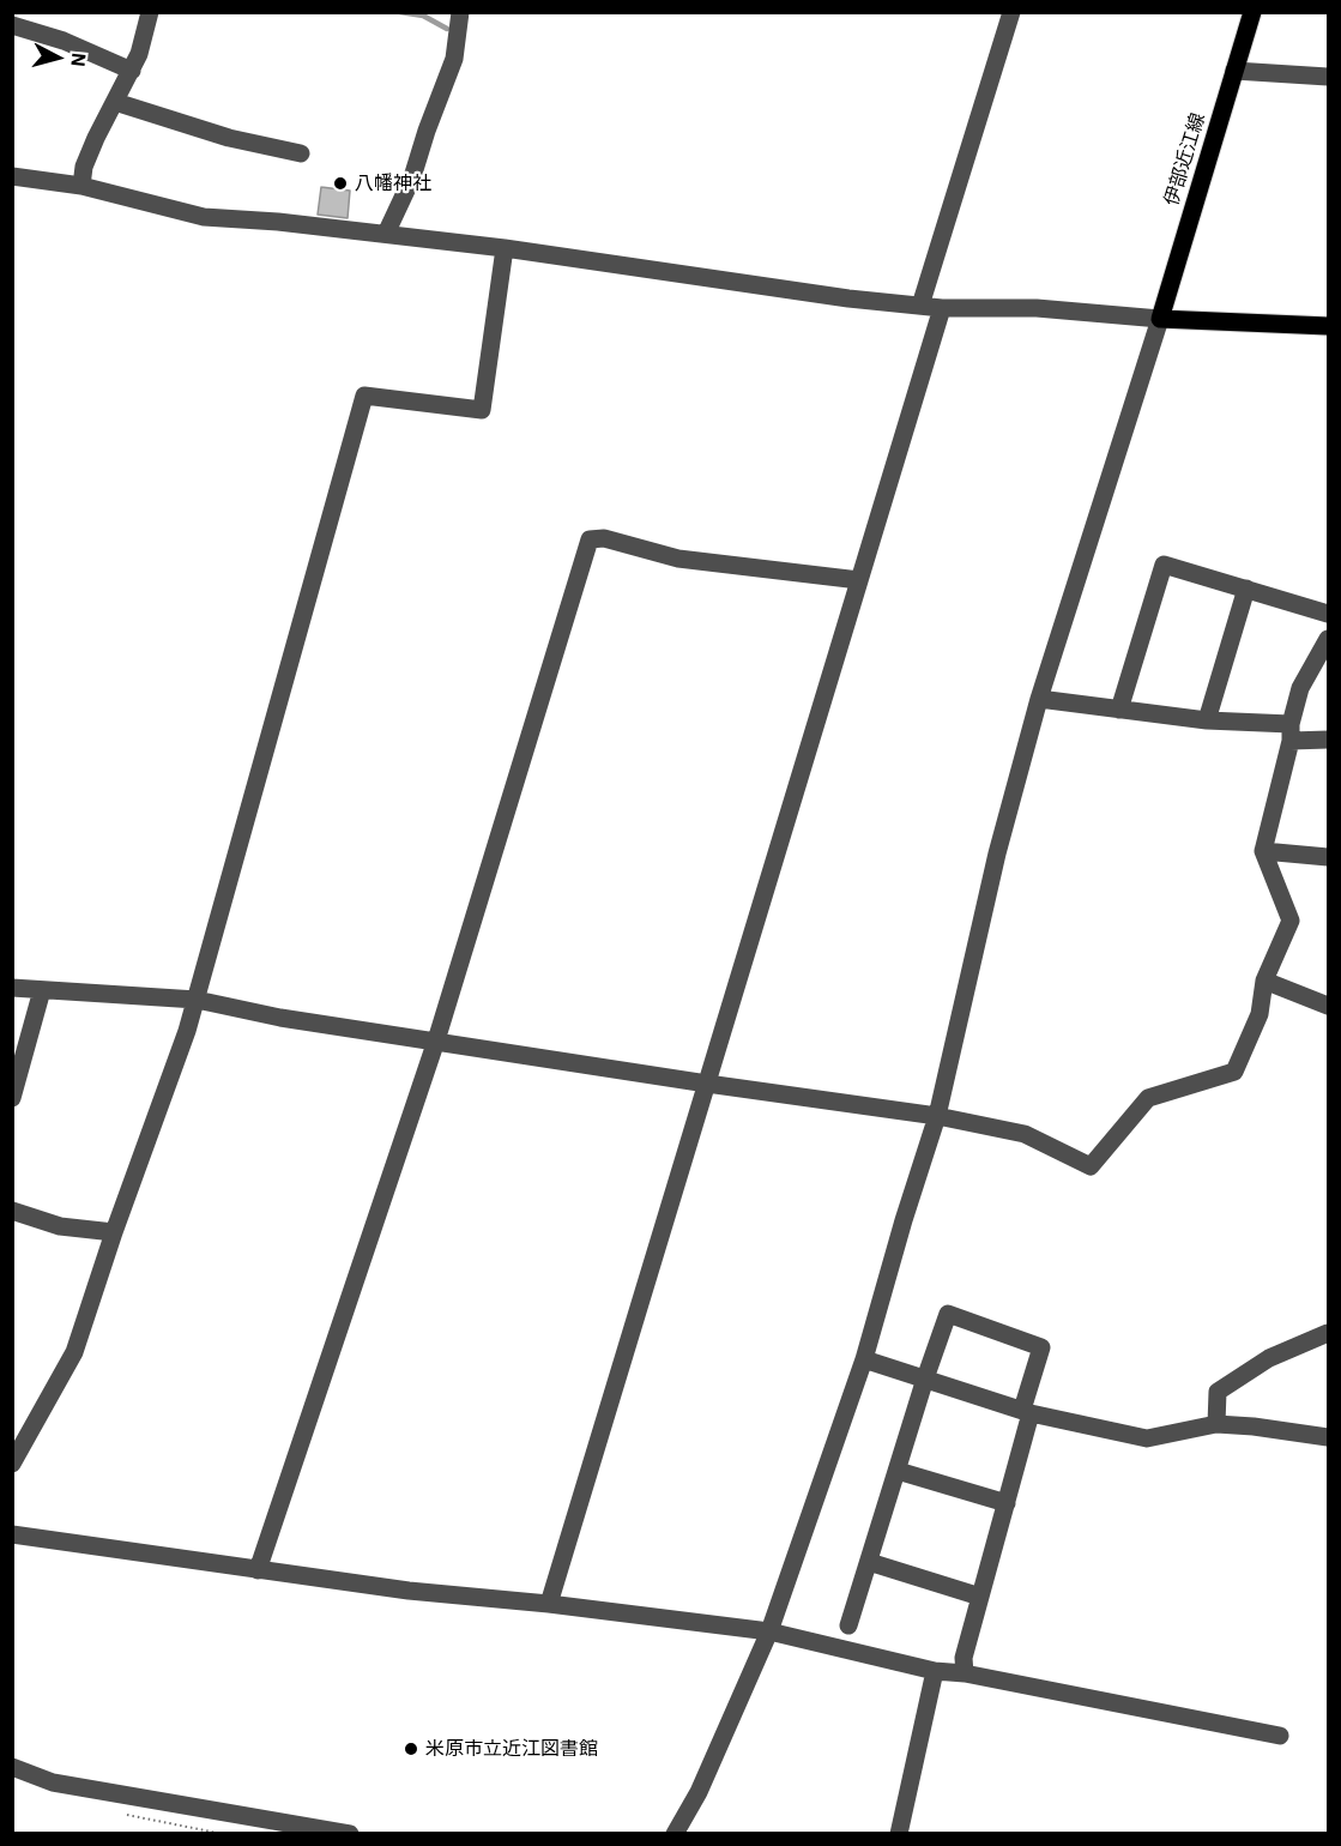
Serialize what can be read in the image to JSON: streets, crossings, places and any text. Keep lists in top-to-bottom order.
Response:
{
  "streets": {
    "main road": ["伊部近江線"]
  },
  "places": ["八幡神社", "米原市立近江図書館"],
  "north": "right"
}
